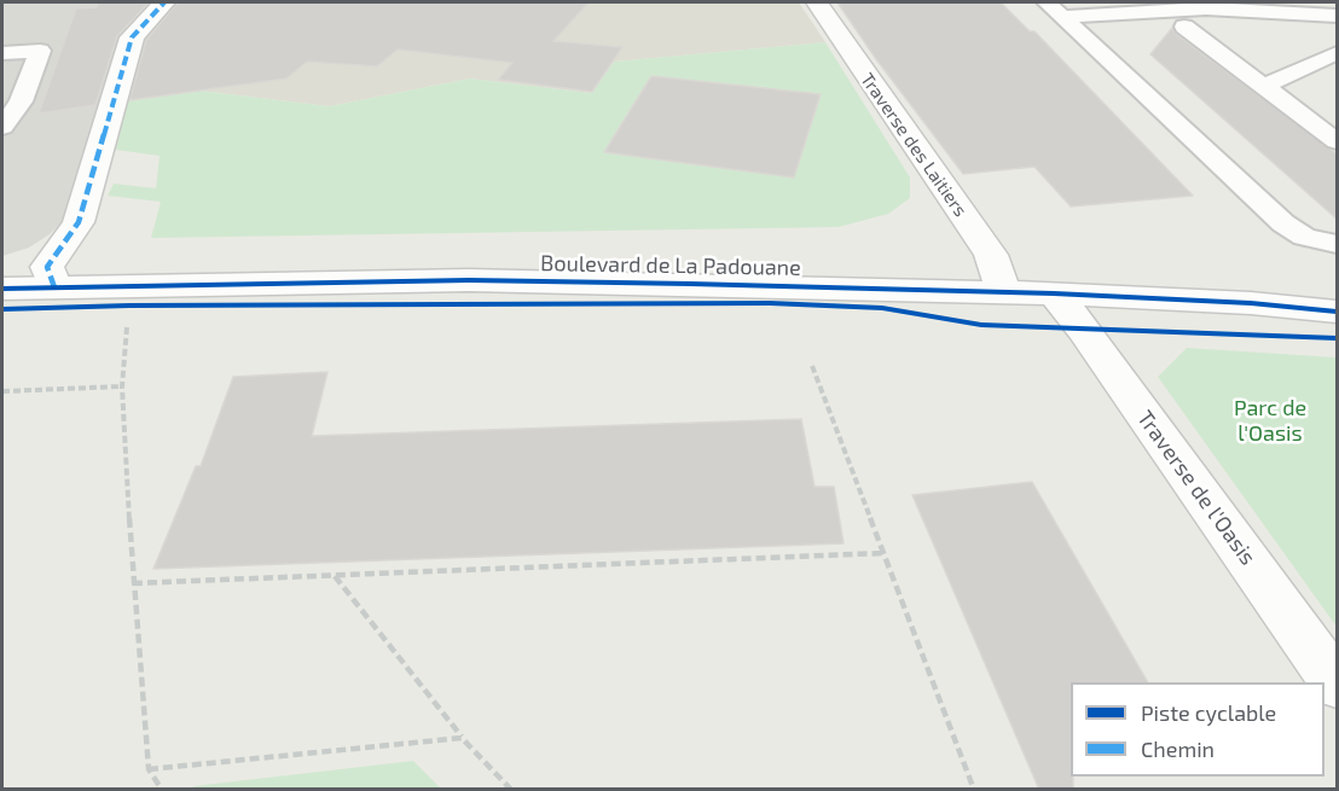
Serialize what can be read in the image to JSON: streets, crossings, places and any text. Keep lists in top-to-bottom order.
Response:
{
  "streets": {
    "street": ["Traverse des Laitiers", "Boulevard de La Padouane", "Traverse de l'Oasis"]
  },
  "crossings": [
    ["Traverse des Laitiers", "Boulevard de La Padouane"],
    ["Boulevard de La Padouane", "Traverse de l'Oasis"]
  ],
  "parks": ["Parc de l'Oasis"],
  "legend": ["Piste cyclable", "Chemin"]
}
